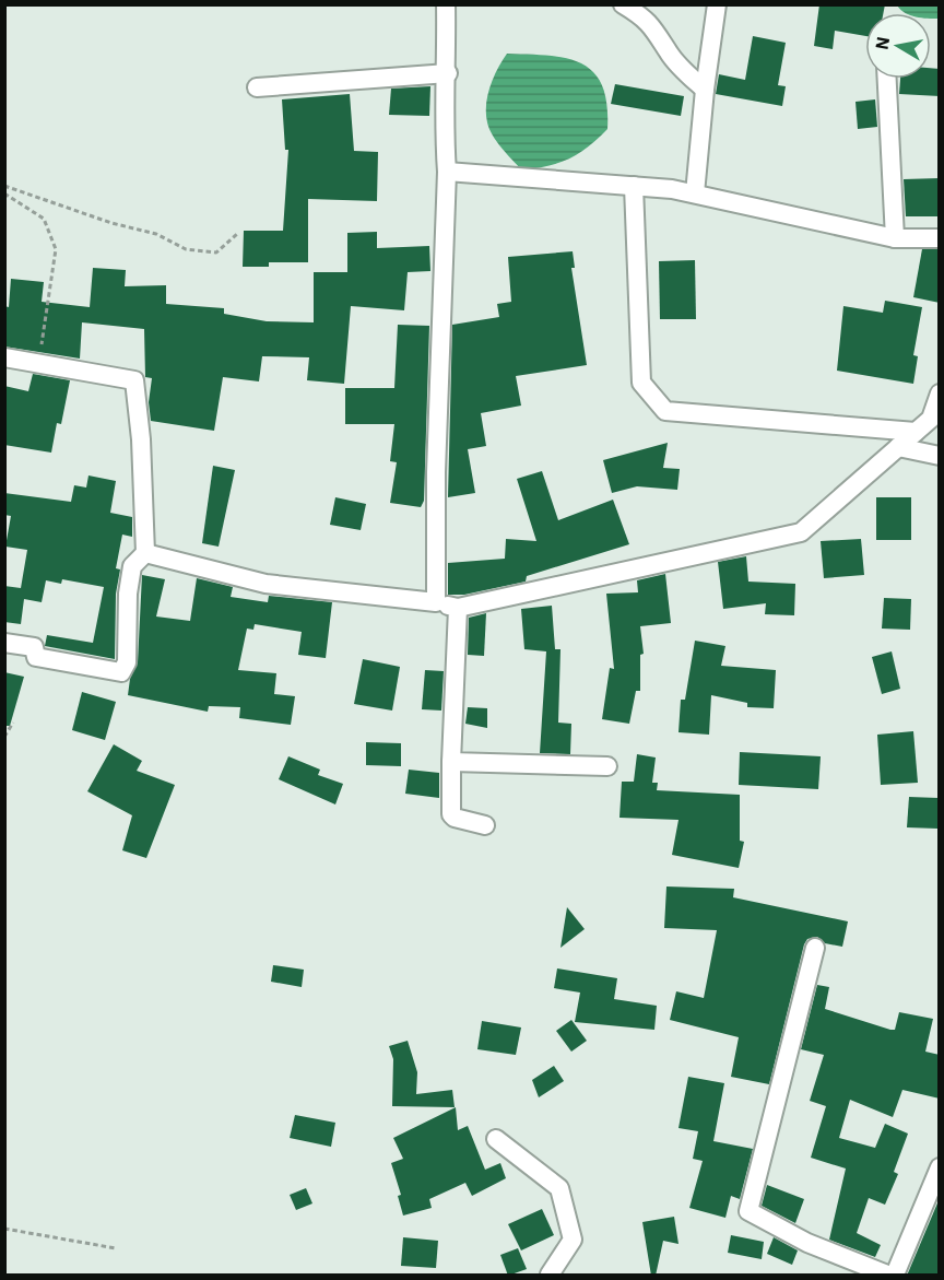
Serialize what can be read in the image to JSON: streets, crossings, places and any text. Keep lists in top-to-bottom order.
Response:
{
  "north": "left"
}
